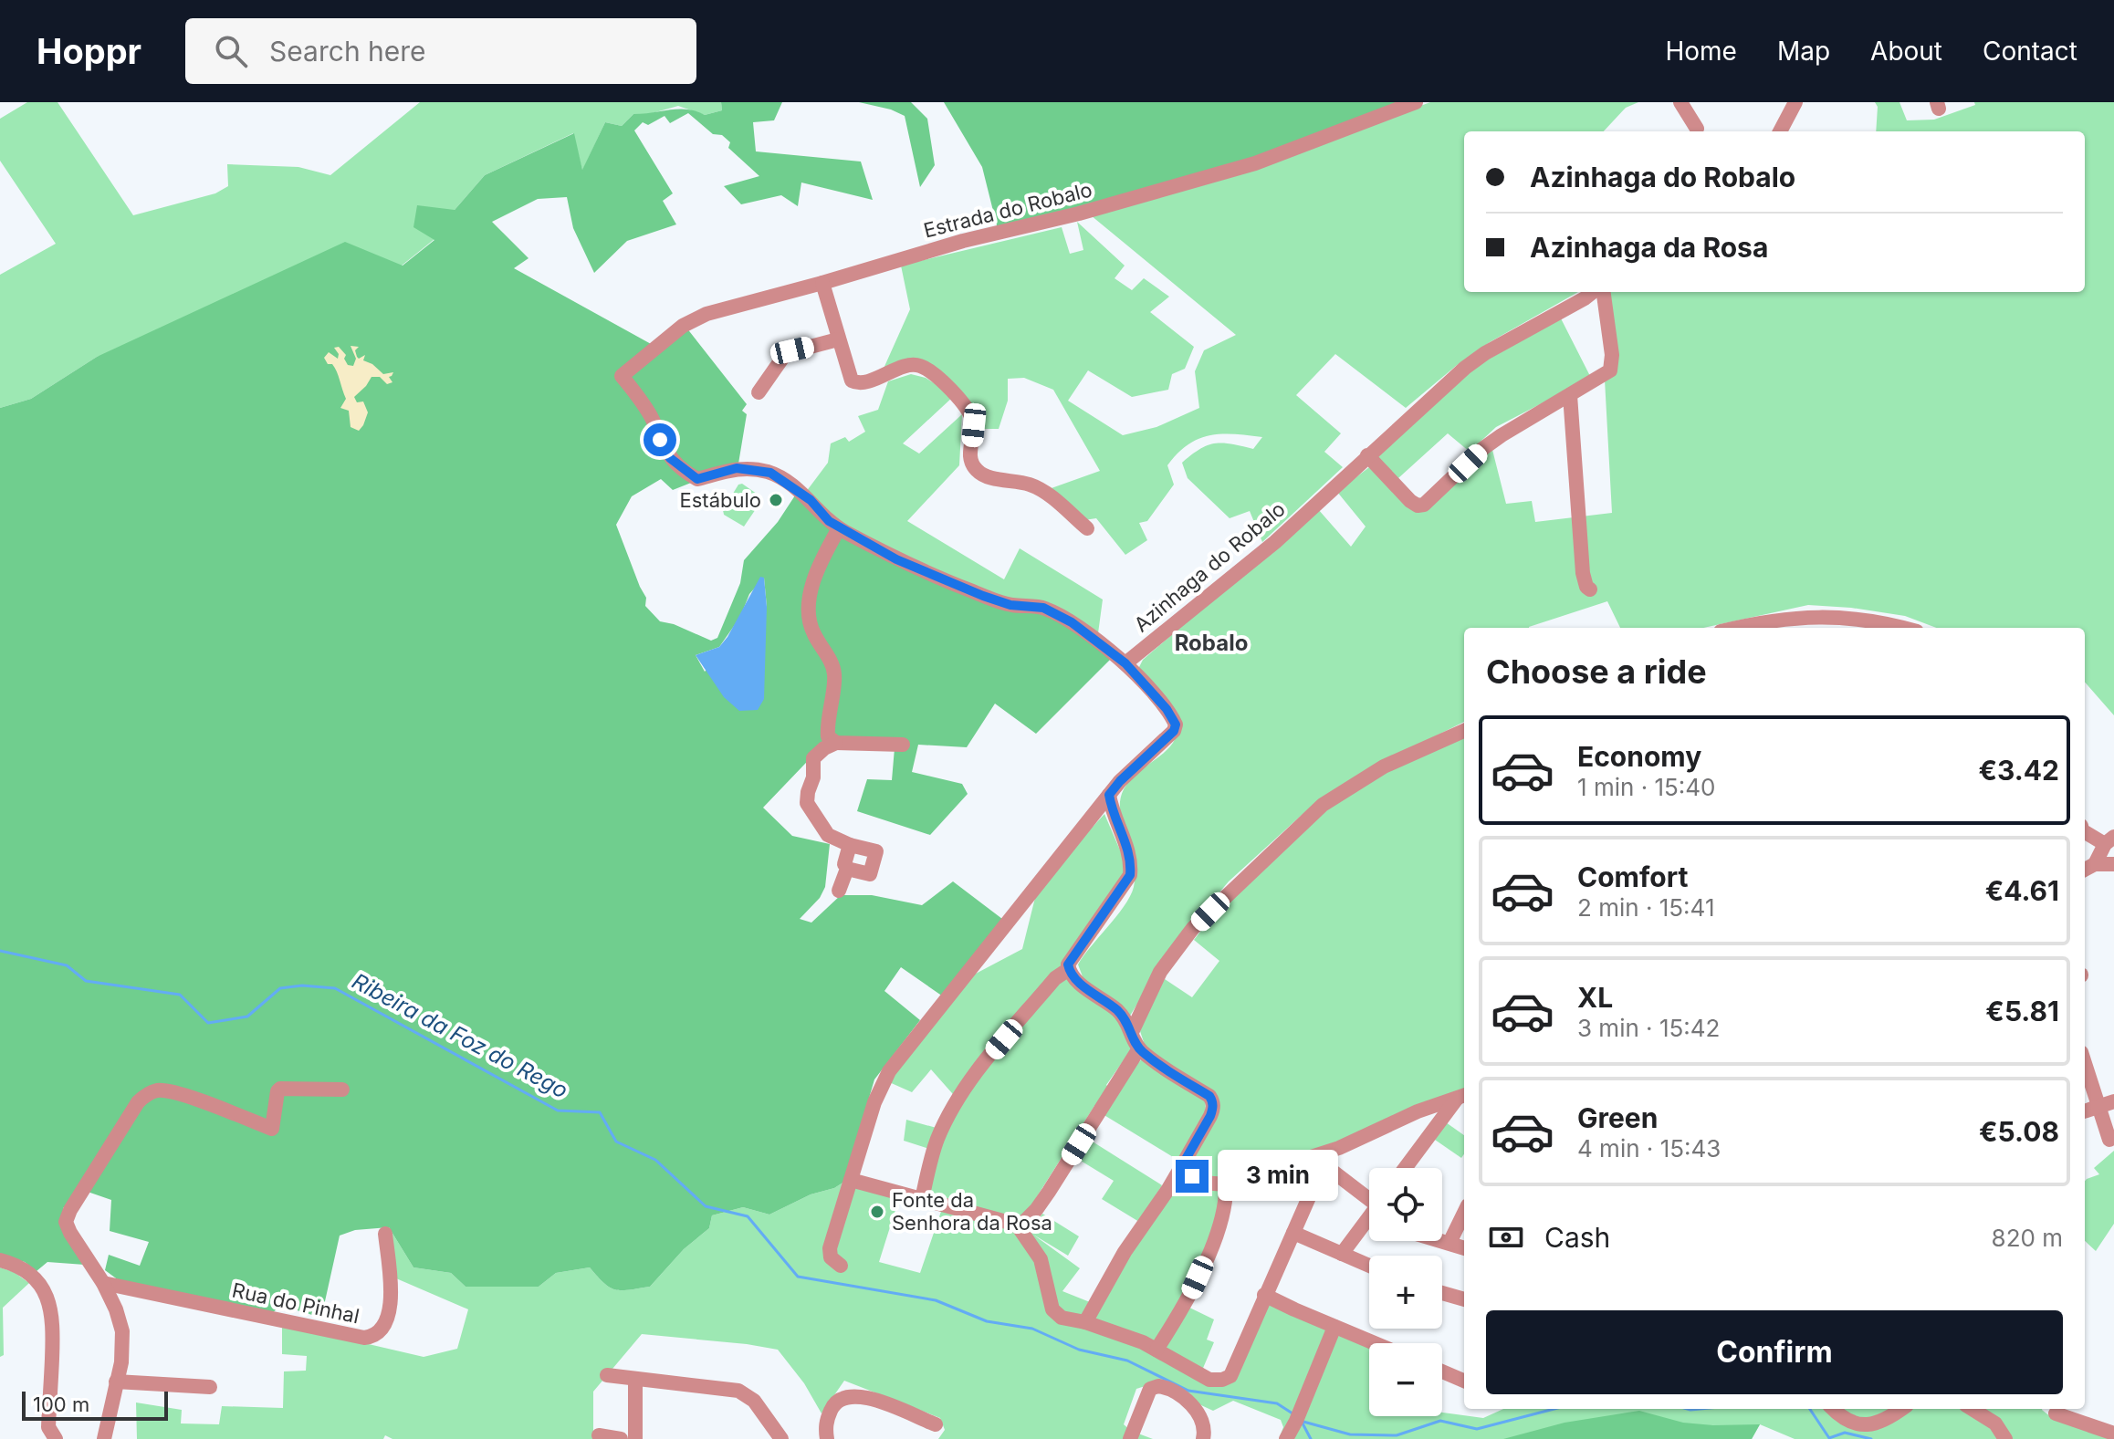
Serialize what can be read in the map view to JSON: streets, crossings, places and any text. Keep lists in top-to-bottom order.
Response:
{
  "streets": {
    "street": ["Estrada do Robalo", "Azinhaga do Robalo", "Rua do Pinhal"]
  },
  "districts": ["Robalo"],
  "water": ["Ribeira da Foz do Rego"],
  "places": ["Estábulo", "Fonte da Senhora da Rosa"],
  "scale_bar": "100 m",
  "page": {
    "header": "Hoppr",
    "search": "Search here",
    "nav": [
      "Home",
      "Map",
      "About",
      "Contact"
    ],
    "banner": ["Azinhaga do Robalo", "Azinhaga da Rosa"],
    "heading": "Choose a ride",
    "list": [
      {
        "name": "Economy",
        "note": "1 min · 15:40",
        "value": "€3.42"
      },
      {
        "name": "Comfort",
        "note": "2 min · 15:41",
        "value": "€4.61"
      },
      {
        "name": "XL",
        "note": "3 min · 15:42",
        "value": "€5.81"
      },
      {
        "name": "Green",
        "note": "4 min · 15:43",
        "value": "€5.08"
      }
    ],
    "bubble": "3 min",
    "map_buttons": ["+", "−"],
    "pay": ["Cash", "820 m"],
    "buttons": "Confirm",
    "scale": "100 m"
  }
}
